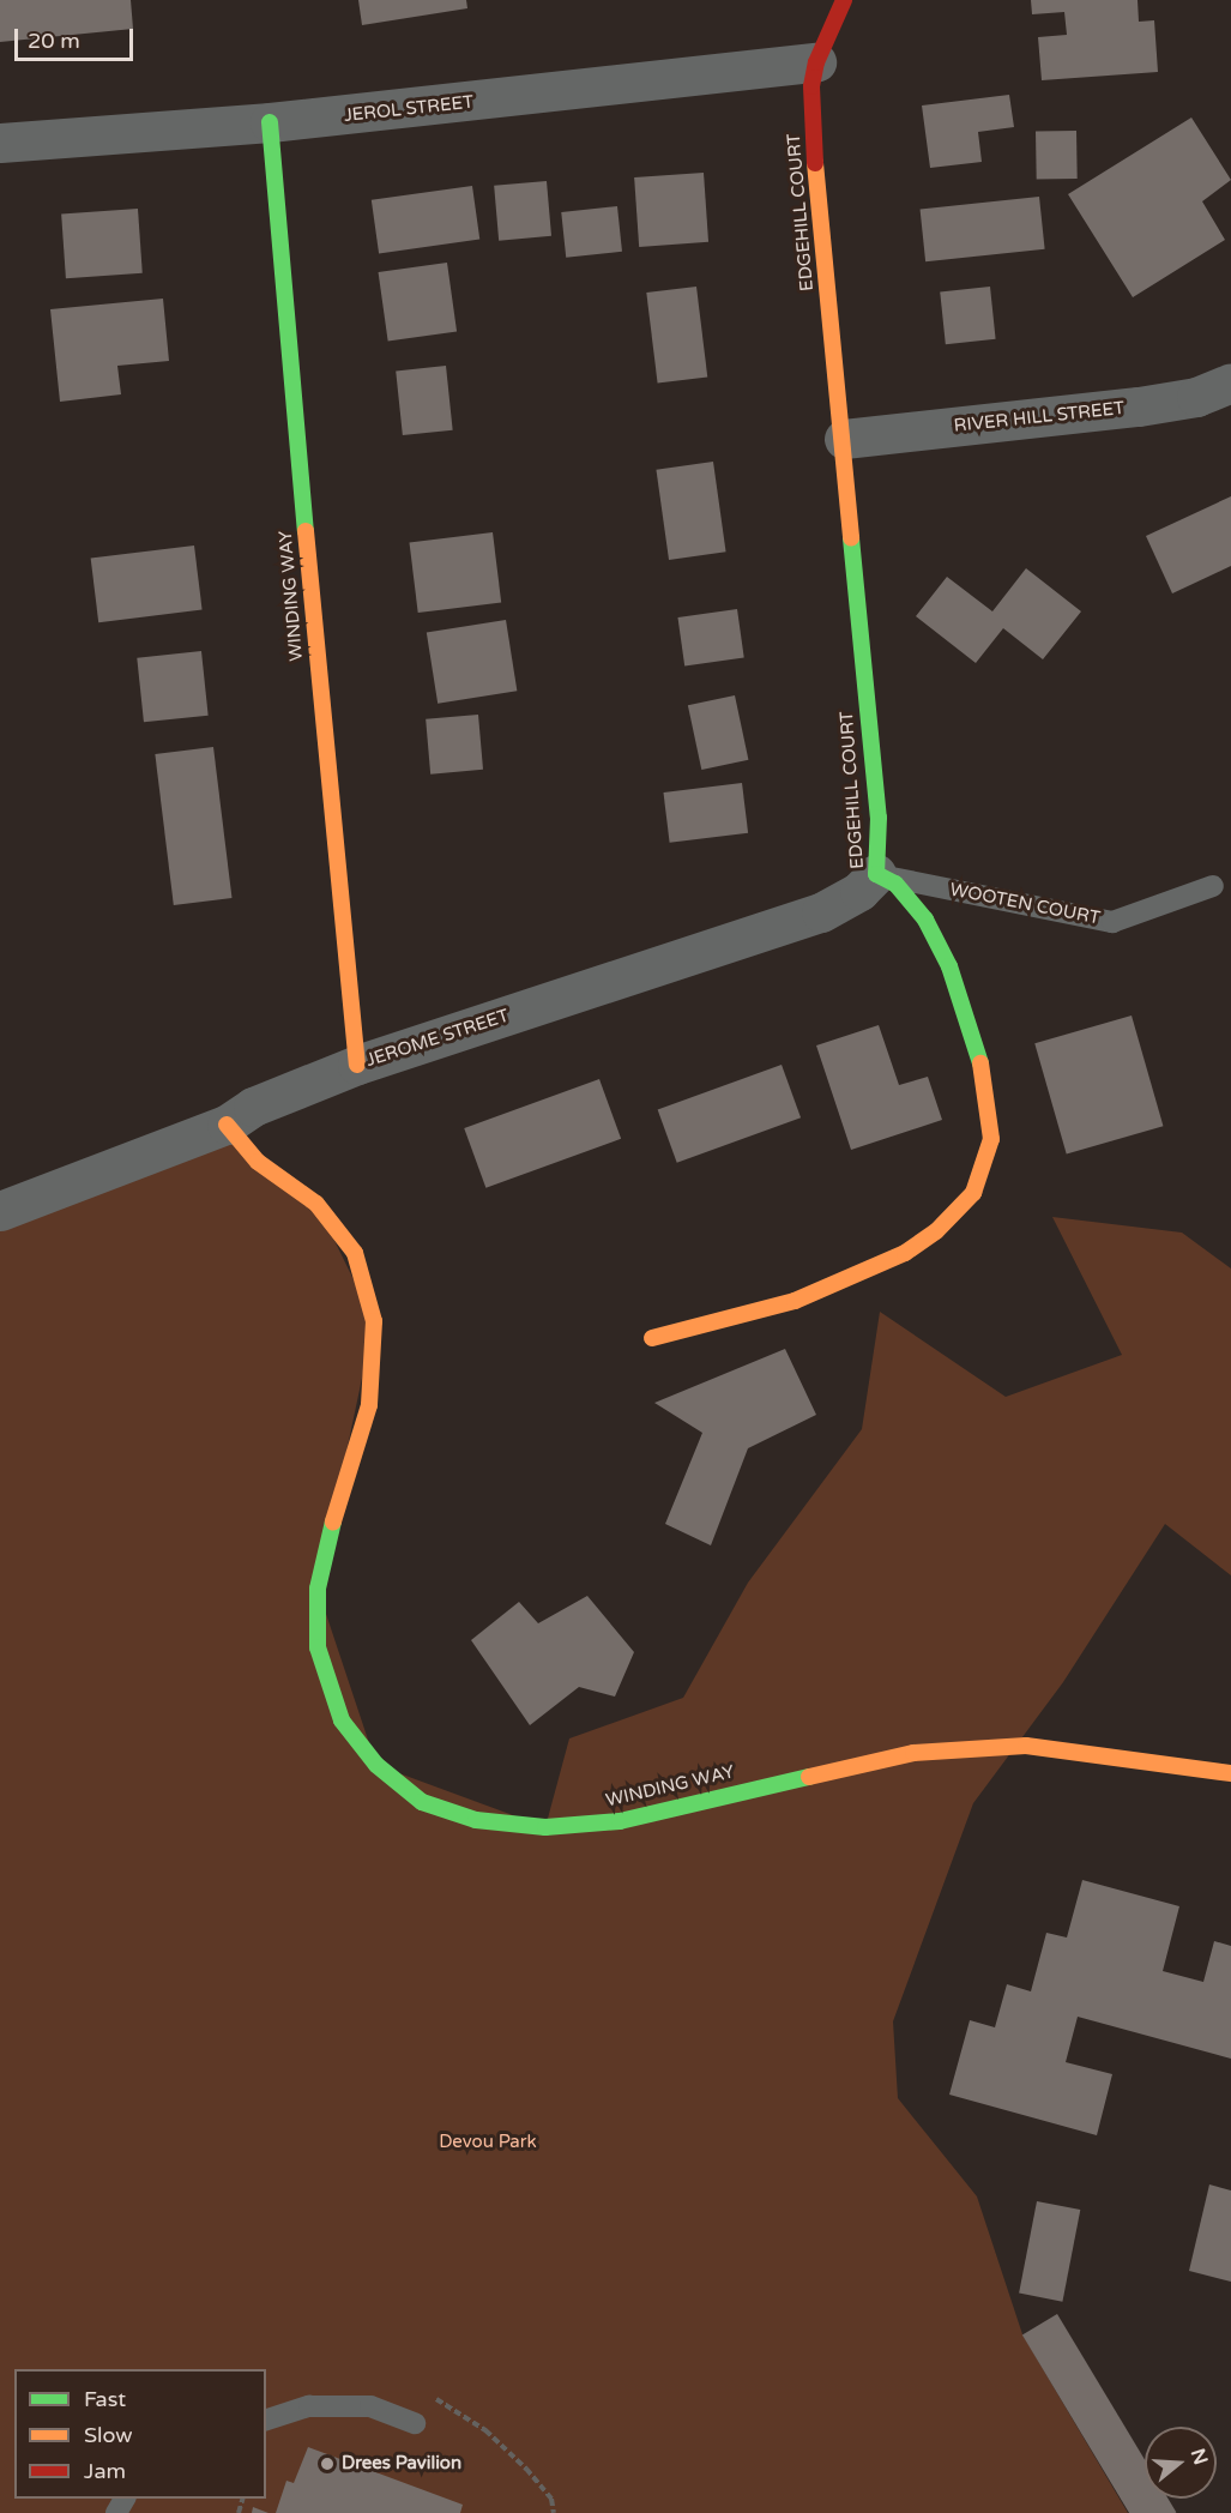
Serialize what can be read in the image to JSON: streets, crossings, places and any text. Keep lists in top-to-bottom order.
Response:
{
  "streets": {
    "street": [
      "JEROL STREET",
      "EDGEHILL COURT",
      "RIVER HILL STREET",
      "WINDING WAY",
      "JEROME STREET"
    ],
    "lane": ["WOOTEN COURT"]
  },
  "crossings": [
    ["JEROL STREET", "EDGEHILL COURT"],
    ["JEROL STREET", "WINDING WAY"],
    ["EDGEHILL COURT", "RIVER HILL STREET"],
    ["EDGEHILL COURT", "WOOTEN COURT"],
    ["EDGEHILL COURT", "JEROME STREET"],
    ["WINDING WAY", "JEROME STREET"],
    ["WOOTEN COURT", "JEROME STREET"]
  ],
  "parks": ["Devou Park"],
  "places": ["Drees Pavilion"],
  "legend": ["Fast", "Slow", "Jam"],
  "scale_bar": "20 m",
  "north": "right"
}
